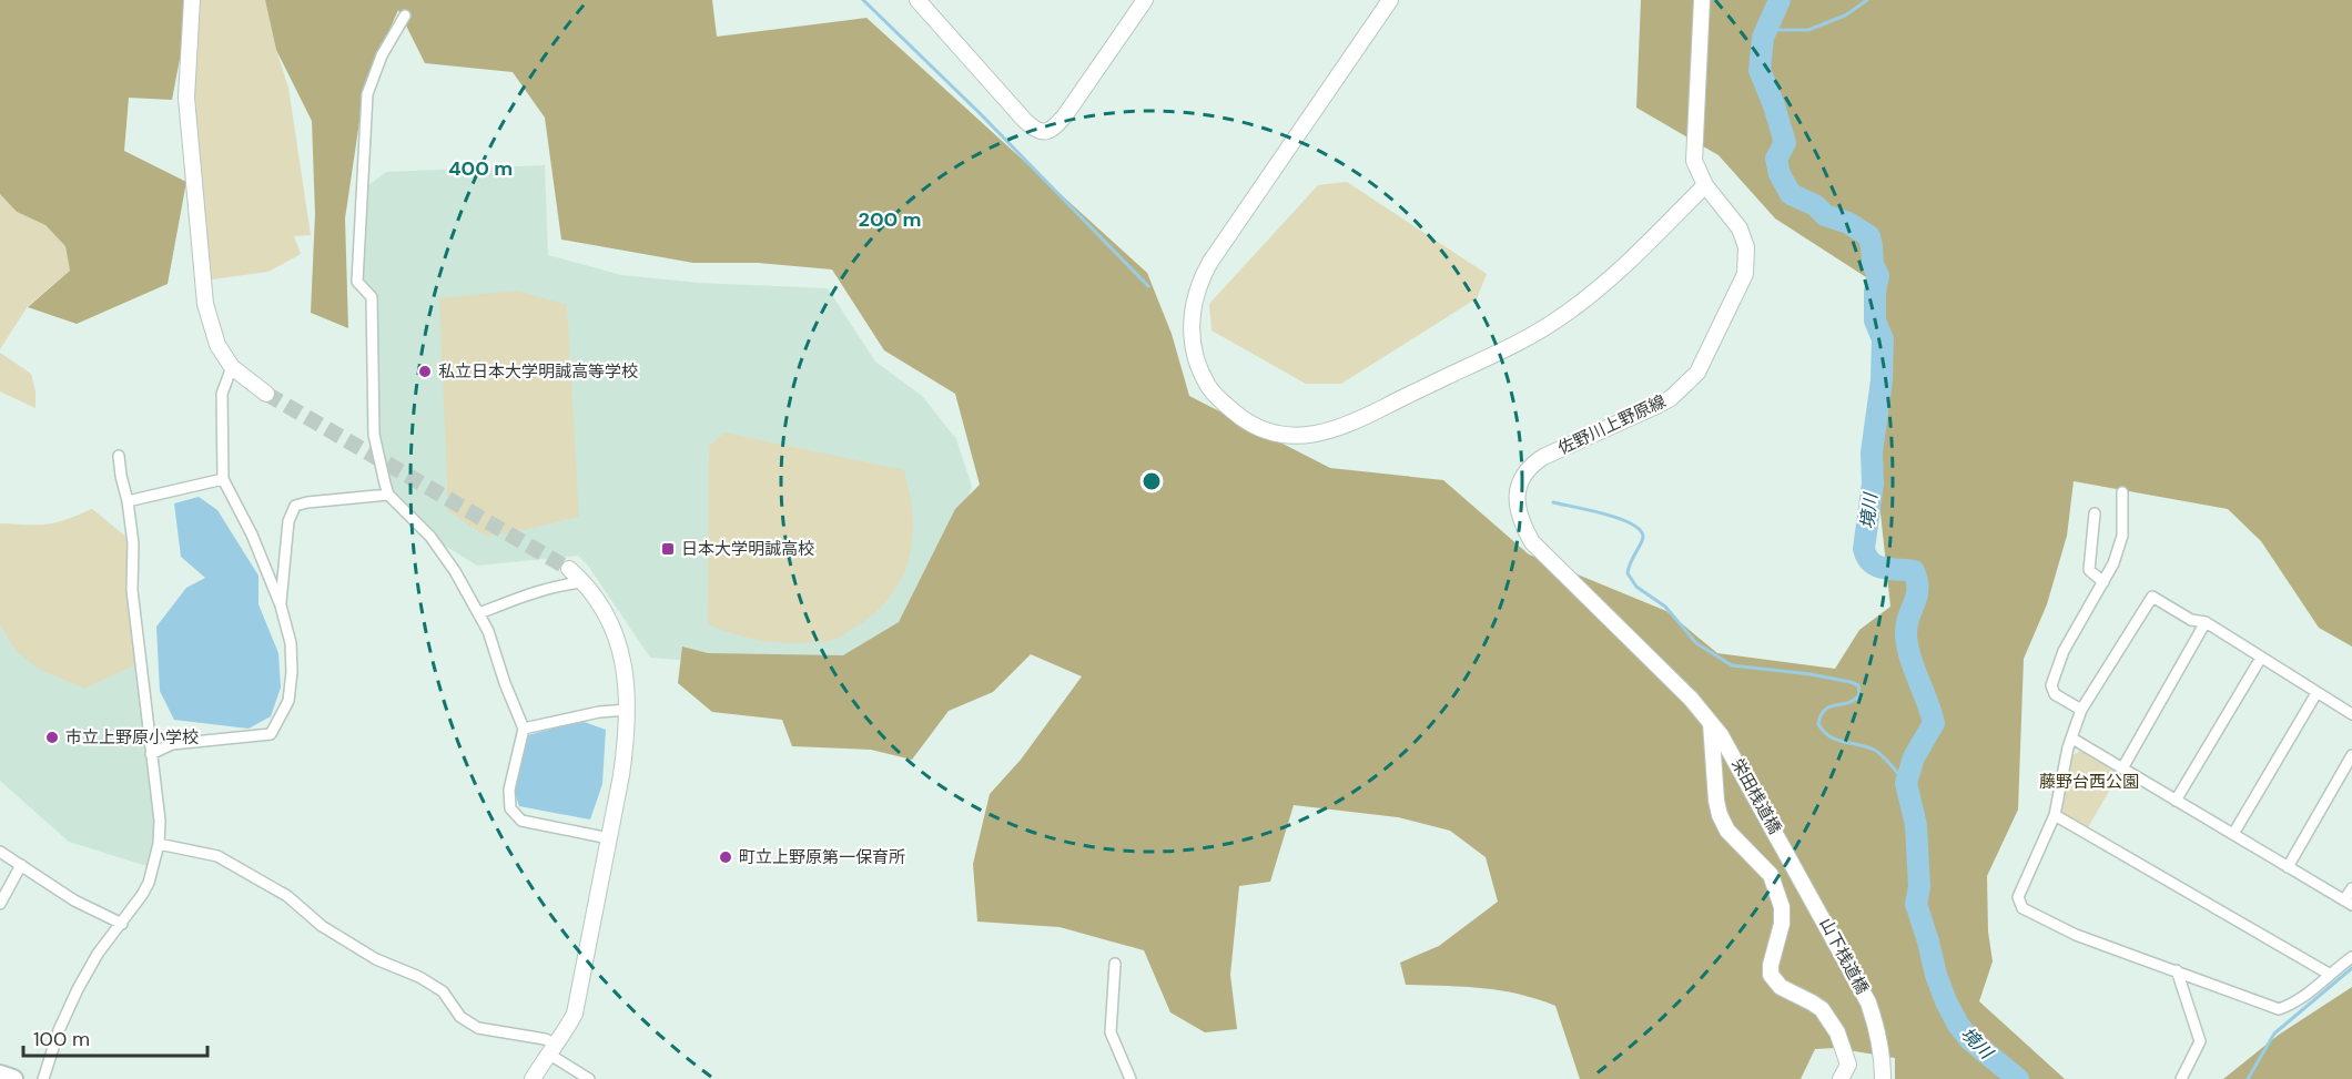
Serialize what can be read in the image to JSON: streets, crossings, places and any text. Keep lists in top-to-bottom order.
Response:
{
  "streets": {
    "street": ["佐野川上野原線", "栄田桟道橋", "山下桟道橋"]
  },
  "crossings": [
    ["佐野川上野原線", "栄田桟道橋"],
    ["栄田桟道橋", "山下桟道橋"]
  ],
  "water": ["境川"],
  "parks": ["藤野台西公園"],
  "places": {
    "other": ["私立日本大学明誠高等学校", "市立上野原小学校", "町立上野原第一保育所"],
    "transit": ["日本大学明誠高校"]
  },
  "scale_bar": "100 m",
  "rings": ["400 m", "200 m"]
}
